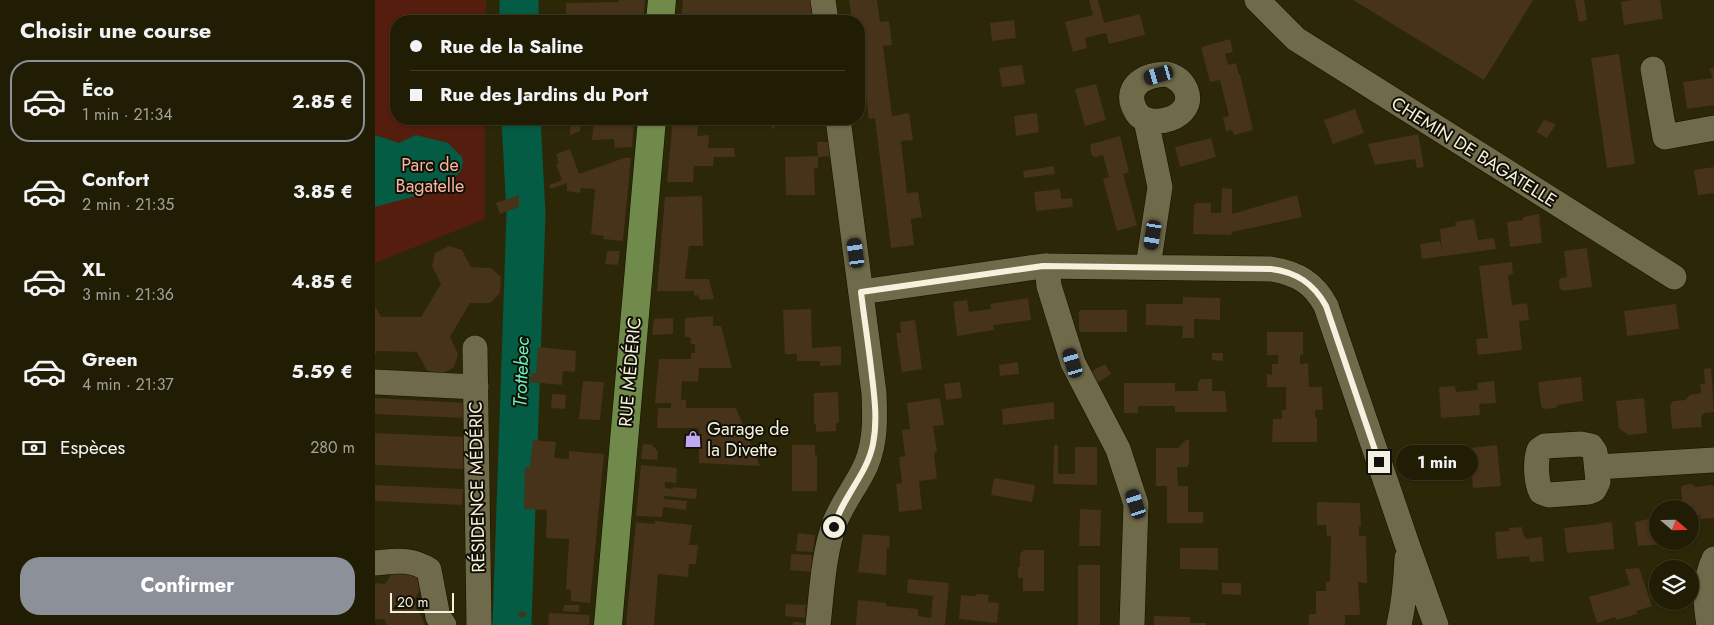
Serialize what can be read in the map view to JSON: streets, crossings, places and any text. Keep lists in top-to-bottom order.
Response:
{
  "streets": {
    "main road": ["RUE MÉDÉRIC"],
    "street": ["CHEMIN DE BAGATELLE", "RÉSIDENCE MÉDÉRIC"]
  },
  "water": ["Trottebec"],
  "parks": ["Parc de Bagatelle"],
  "places": {
    "shop": ["Garage de la Divette"]
  },
  "scale_bar": "20 m",
  "north": "right",
  "page": {
    "heading": "Choisir une course",
    "banner": ["Rue de la Saline", "Rue des Jardins du Port"],
    "list": [
      {
        "name": "Éco",
        "note": "1 min · 21:34",
        "value": "2.85 €"
      },
      {
        "name": "Confort",
        "note": "2 min · 21:35",
        "value": "3.85 €"
      },
      {
        "name": "XL",
        "note": "3 min · 21:36",
        "value": "4.85 €"
      },
      {
        "name": "Green",
        "note": "4 min · 21:37",
        "value": "5.59 €"
      }
    ],
    "pay": ["Espèces", "280 m"],
    "bubble": "1 min",
    "buttons": "Confirmer",
    "scale": "20 m"
  }
}
